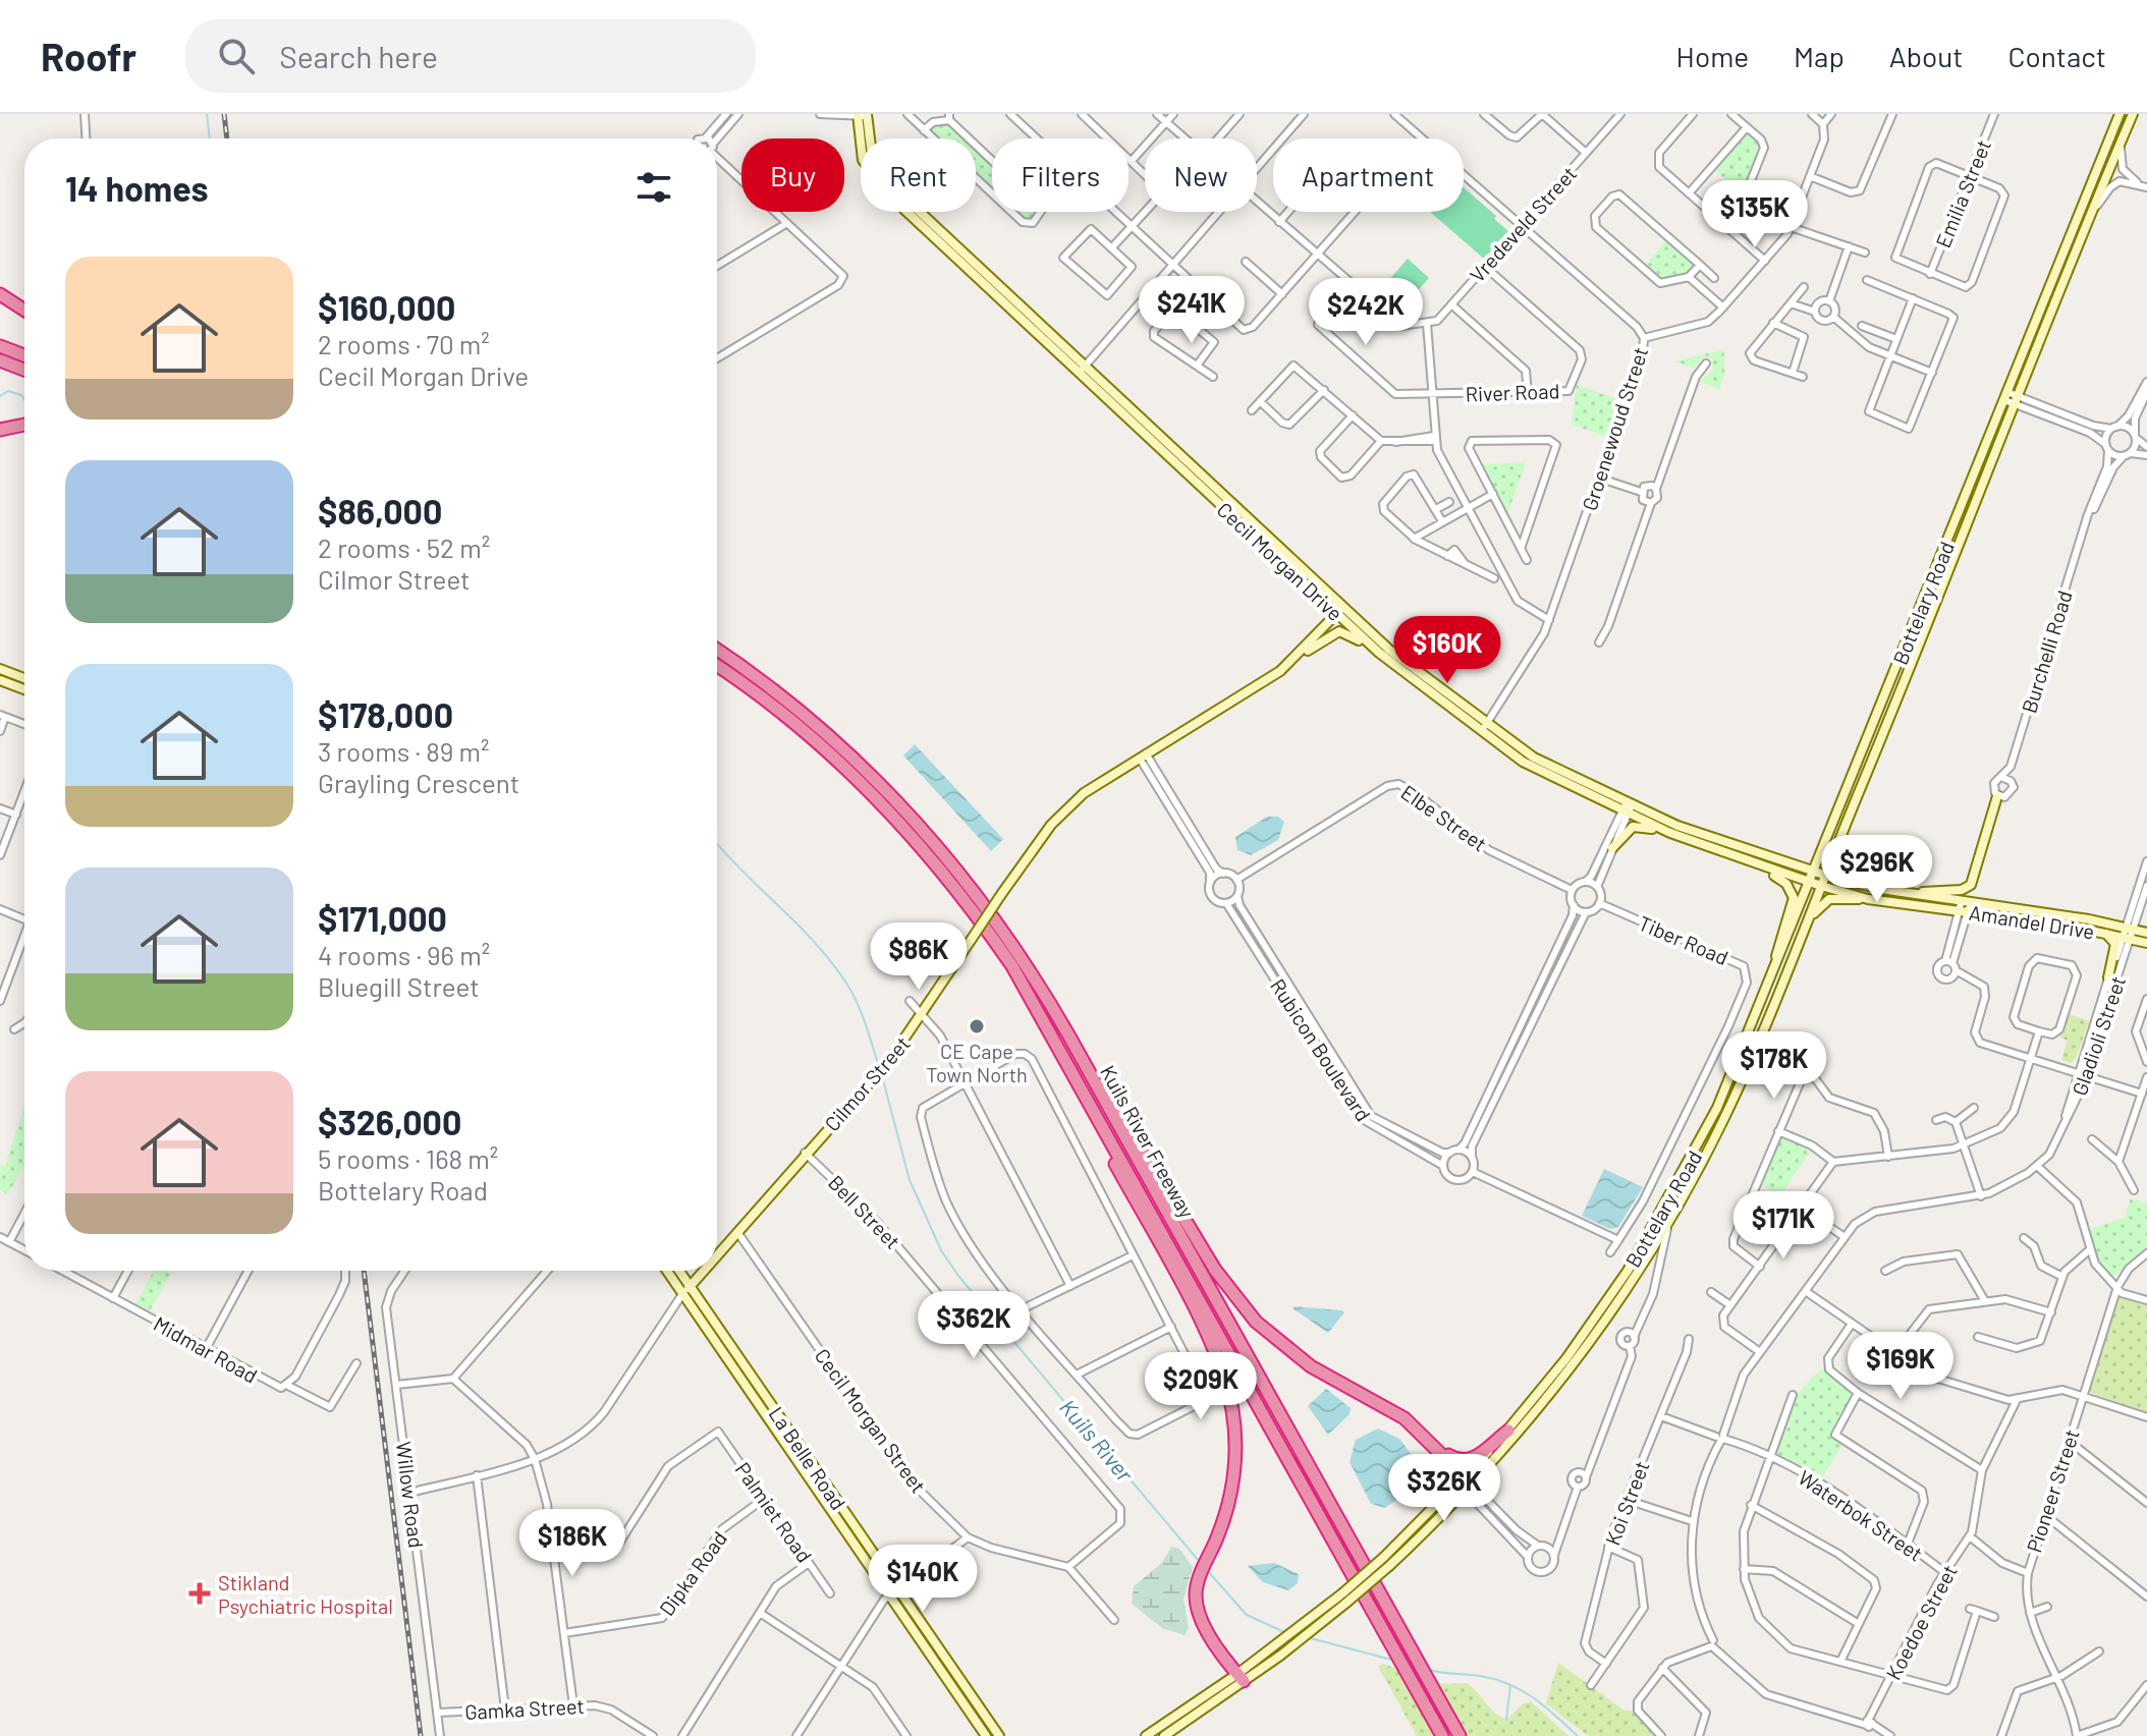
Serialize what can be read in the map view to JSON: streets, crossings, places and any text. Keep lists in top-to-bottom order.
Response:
{
  "streets": {
    "highway": ["Kuils River Freeway"],
    "main road": [
      "Cecil Morgan Drive",
      "Bottelary Road",
      "Amandel Drive",
      "Cilmor Street",
      "La Belle Road"
    ],
    "street": [
      "Emilia Street",
      "Vredeveld Street",
      "River Road",
      "Groenewoud Street",
      "Burchelli Road",
      "Elbe Street",
      "Tiber Road",
      "Gladioli Street",
      "Rubicon Boulevard",
      "Bell Street",
      "Midmar Road",
      "Cecil Morgan Street",
      "Pioneer Street",
      "Willow Road",
      "Koi Street",
      "Palmiet Road",
      "Waterbok Street",
      "Dipka Road",
      "Koedoe Street",
      "Gamka Street"
    ]
  },
  "crossings": [
    ["Vredeveld Street", "River Road"],
    ["Vredeveld Street", "Groenewoud Street"],
    ["Groenewoud Street", "Cecil Morgan Drive"],
    ["Cecil Morgan Drive", "Bottelary Road"],
    ["Cecil Morgan Drive", "Amandel Drive"],
    ["Cecil Morgan Drive", "Cilmor Street"],
    ["Bottelary Road", "Amandel Drive"],
    ["Elbe Street", "Tiber Road"],
    ["Elbe Street", "Rubicon Boulevard"],
    ["Amandel Drive", "Gladioli Street"],
    ["Gladioli Street", "Waterbok Street"],
    ["Gladioli Street", "Koedoe Street"],
    ["Cilmor Street", "Bell Street"],
    ["Cilmor Street", "Cecil Morgan Street"],
    ["Cilmor Street", "La Belle Road"],
    ["Cilmor Street", "Willow Road"],
    ["Bell Street", "Cecil Morgan Street"],
    ["Willow Road", "Gamka Street"],
    ["Koi Street", "Waterbok Street"],
    ["Palmiet Road", "Dipka Road"],
    ["Waterbok Street", "Koedoe Street"]
  ],
  "water": ["Kuils River"],
  "places": {
    "other": ["CE Cape Town North"],
    "health": ["Stikland Psychiatric Hospital"]
  },
  "page": {
    "header": "Roofr",
    "search": "Search here",
    "nav": [
      "Home",
      "Map",
      "About",
      "Contact"
    ],
    "chip": [
      "Buy",
      "Rent",
      "Filters",
      "New",
      "Apartment"
    ],
    "heading": "14 homes",
    "price": [
      "$135K",
      "$241K",
      "$242K",
      "$160K",
      "$296K",
      "$86K",
      "$178K",
      "$171K",
      "$362K",
      "$169K",
      "$209K",
      "$326K",
      "$186K",
      "$140K"
    ],
    "list": [
      {
        "name": "$160,000",
        "note": "2 rooms · 70 m² · Cecil Morgan Drive"
      },
      {
        "name": "$86,000",
        "note": "2 rooms · 52 m² · Cilmor Street"
      },
      {
        "name": "$178,000",
        "note": "3 rooms · 89 m² · Grayling Crescent"
      },
      {
        "name": "$171,000",
        "note": "4 rooms · 96 m² · Bluegill Street"
      },
      {
        "name": "$326,000",
        "note": "5 rooms · 168 m² · Bottelary Road"
      }
    ]
  }
}
